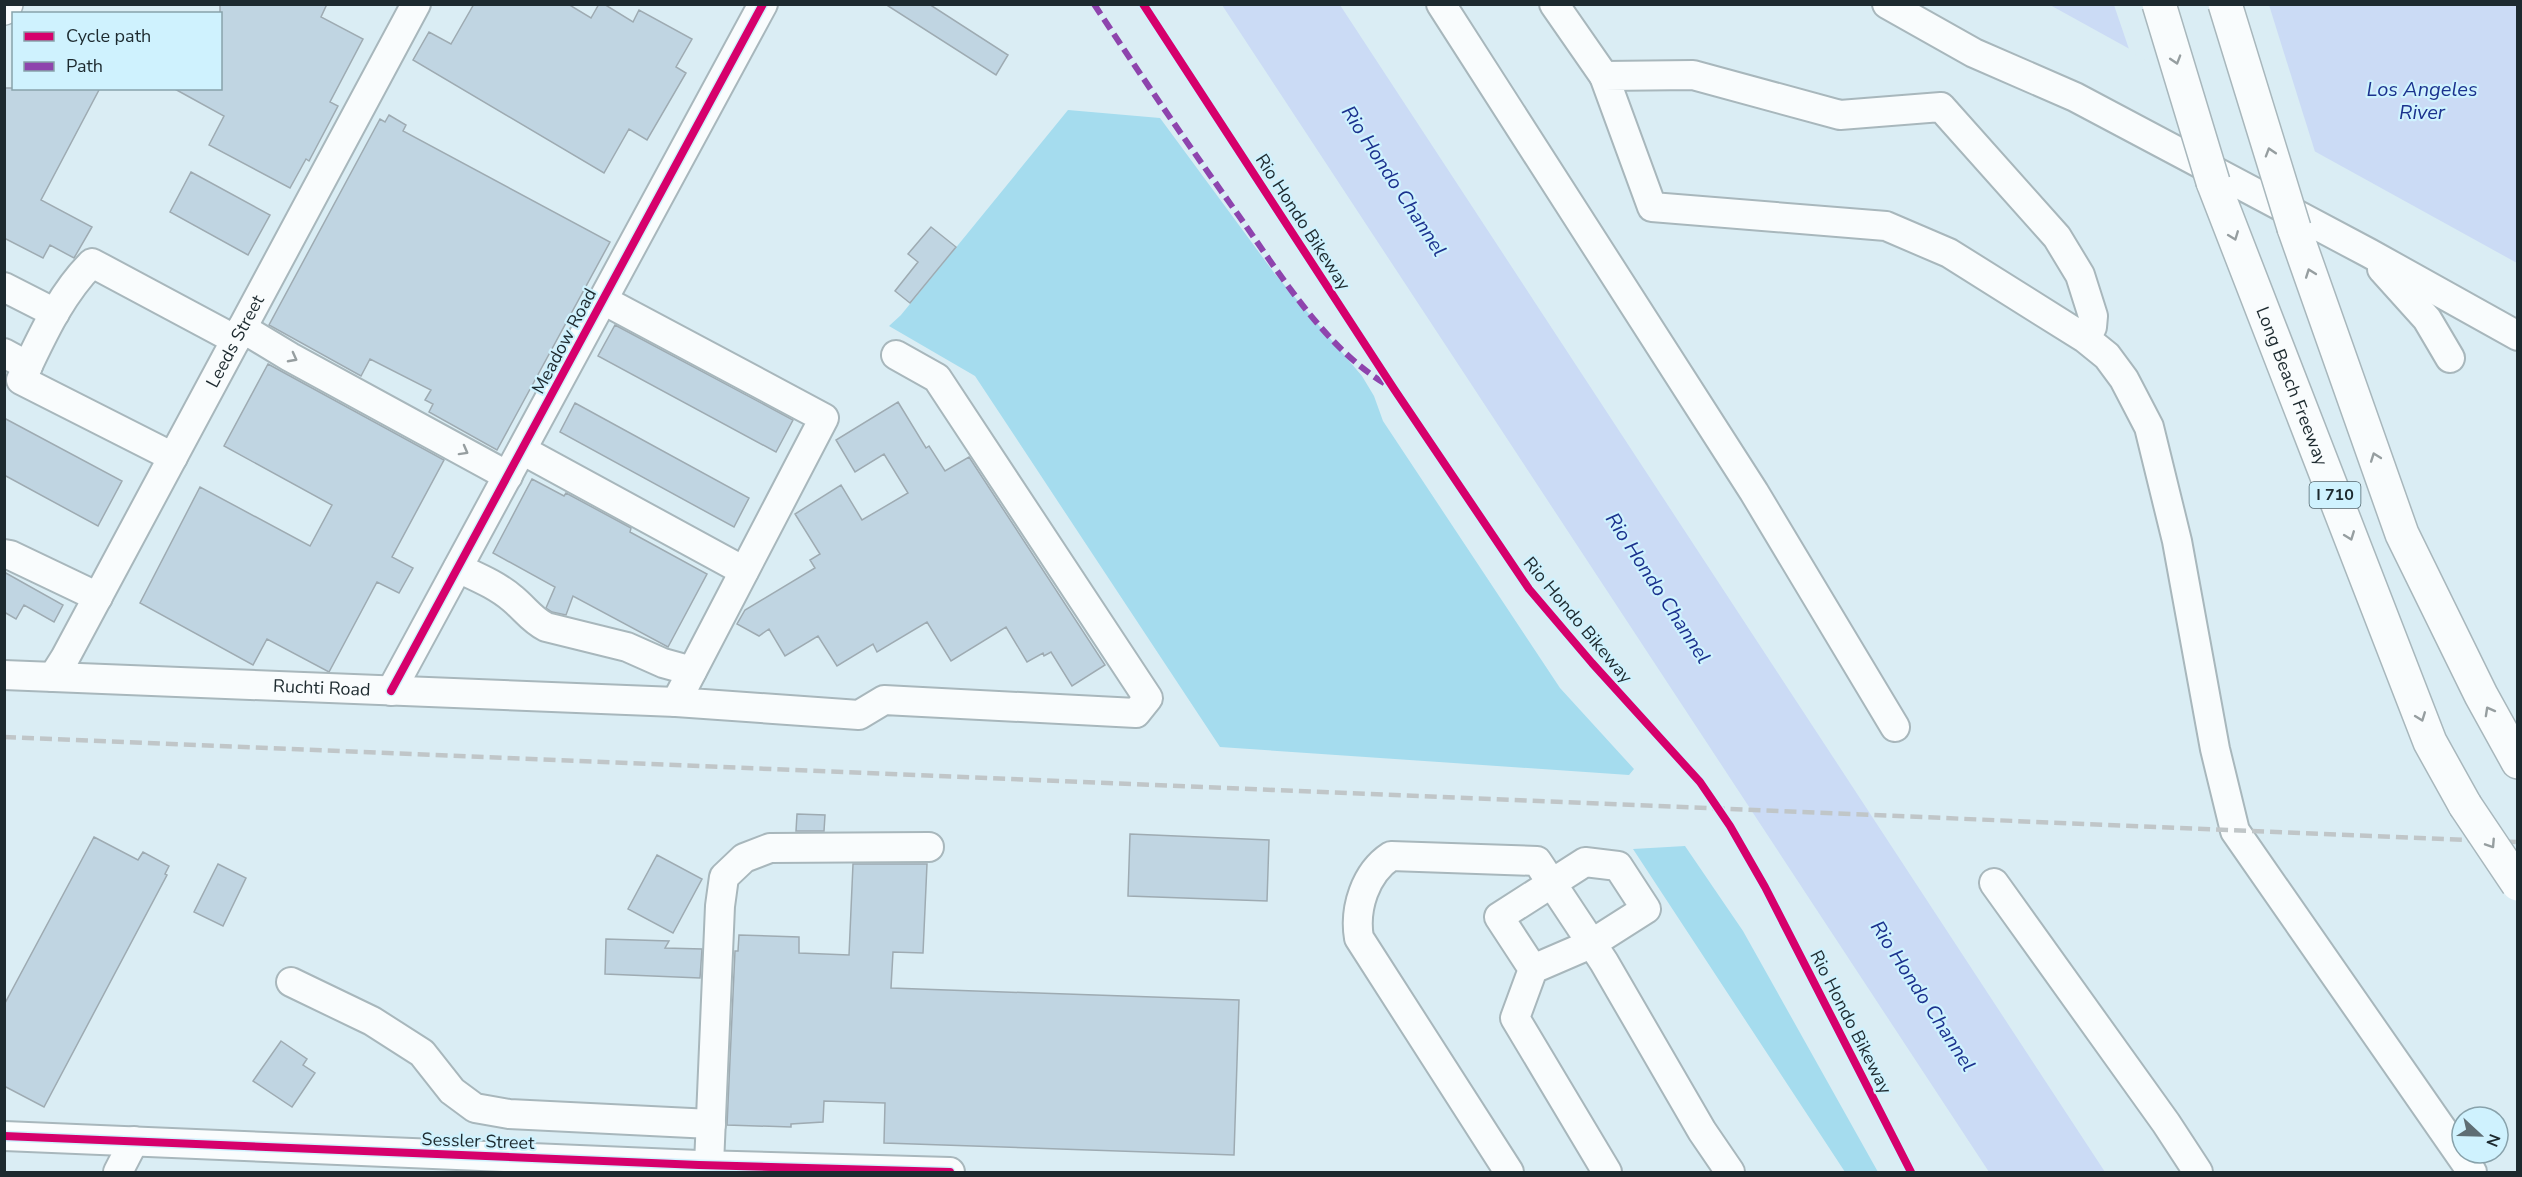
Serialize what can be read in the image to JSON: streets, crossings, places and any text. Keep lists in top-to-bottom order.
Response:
{
  "streets": {
    "highway": ["Long Beach Freeway", "I 710"],
    "street": [
      "Leeds Street",
      "Meadow Road",
      "Ruchti Road",
      "Sessler Street"
    ],
    "cycle path": ["Rio Hondo Bikeway"]
  },
  "crossings": [
    ["Leeds Street", "Ruchti Road"],
    ["Meadow Road", "Ruchti Road"]
  ],
  "water": ["Los Angeles River", "Rio Hondo Channel"],
  "legend": ["Cycle path", "Path"],
  "north": "right"
}
